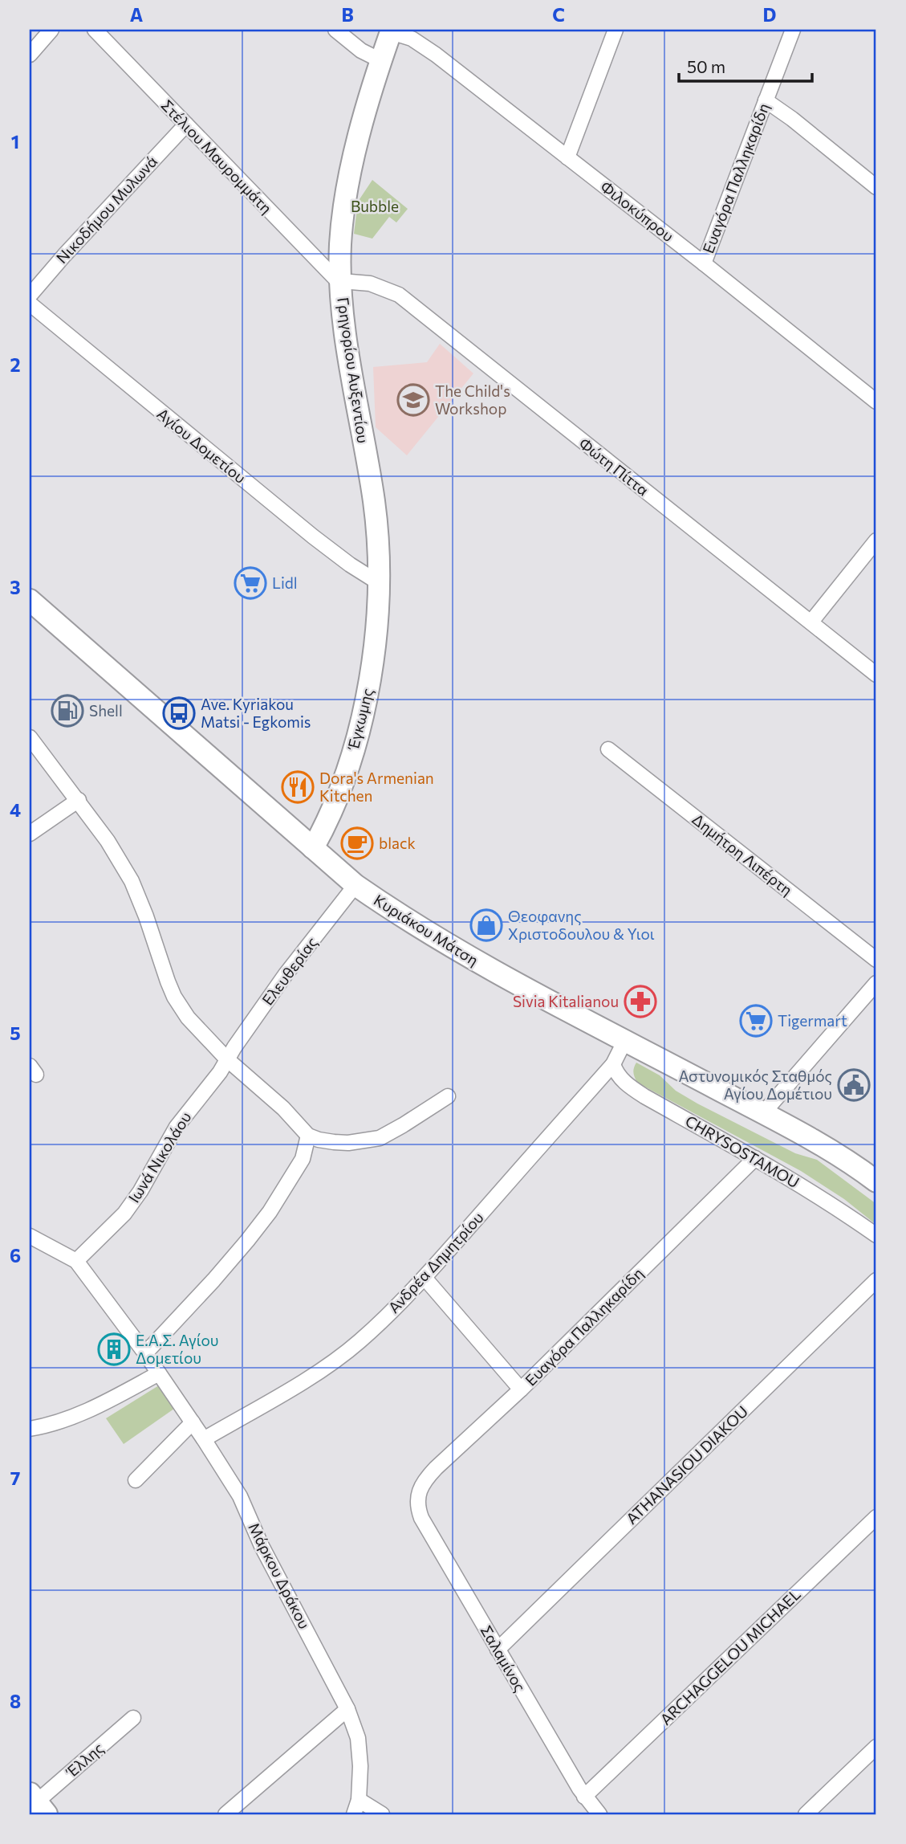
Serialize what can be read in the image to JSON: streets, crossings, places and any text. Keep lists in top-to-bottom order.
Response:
{
  "streets": {
    "main road": ["Γρηγορίου Αυξεντίου", "Έγκωμης", "Κυριάκου Μάτση"],
    "street": [
      "Στέλιου Μαυρομμάτη",
      "Ευαγόρα Παλληκαρίδη",
      "Νικοδήμου Μυλωνά",
      "Φιλοκύπρου",
      "Αγίου Δομετίου",
      "Φώτη Πίττα",
      "Δημήτρη Λιπέρτη",
      "Ελευθερίας",
      "CHRYSOSTAMOU",
      "Ιωνά Νικολάου",
      "Ανδρέα Δημητρίου",
      "ATHANASIOU DIAKOU",
      "Μάρκου Δράκου",
      "ARCHAGGELOU MICHAEL",
      "Σαλαμίνος",
      "Έλλης"
    ]
  },
  "crossings": [
    ["Στέλιου Μαυρομμάτη", "Νικοδήμου Μυλωνά"],
    ["Στέλιου Μαυρομμάτη", "Γρηγορίου Αυξεντίου"],
    ["Στέλιου Μαυρομμάτη", "Φώτη Πίττα"],
    ["Ευαγόρα Παλληκαρίδη", "Φιλοκύπρου"],
    ["Ευαγόρα Παλληκαρίδη", "CHRYSOSTAMOU"],
    ["Ευαγόρα Παλληκαρίδη", "Σαλαμίνος"],
    ["Φιλοκύπρου", "Γρηγορίου Αυξεντίου"],
    ["Γρηγορίου Αυξεντίου", "Αγίου Δομετίου"],
    ["Γρηγορίου Αυξεντίου", "Φώτη Πίττα"],
    ["Γρηγορίου Αυξεντίου", "Έγκωμης"],
    ["Αγίου Δομετίου", "Έγκωμης"],
    ["Έγκωμης", "Κυριάκου Μάτση"],
    ["Κυριάκου Μάτση", "Ελευθερίας"],
    ["Κυριάκου Μάτση", "Ανδρέα Δημητρίου"],
    ["Ελευθερίας", "Ιωνά Νικολάου"],
    ["CHRYSOSTAMOU", "Ανδρέα Δημητρίου"],
    ["Ιωνά Νικολάου", "Μάρκου Δράκου"],
    ["Ανδρέα Δημητρίου", "Μάρκου Δράκου"],
    ["ATHANASIOU DIAKOU", "Σαλαμίνος"],
    ["ARCHAGGELOU MICHAEL", "Σαλαμίνος"]
  ],
  "parks": ["Bubble"],
  "places": {
    "school or university": ["The Child's Workshop"],
    "supermarket": ["Lidl", "Tigermart"],
    "fuel station": ["Shell"],
    "bus stop": ["Ave. Kyriakou Matsi - Egkomis"],
    "restaurant": ["Dora's Armenian Kitchen"],
    "cafe": ["black"],
    "shop": ["Θεοφανης Χριστοδουλου & Υιοι"],
    "pharmacy": ["Sivia Kitalianou"],
    "public building": ["Αστυνομικός Σταθμός Αγίου Δομέτιου"],
    "building": ["Ε.Α.Σ. Αγίου Δομετίου"]
  },
  "scale_bar": "50 m",
  "grid": {
    "columns": [
      "A",
      "B",
      "C",
      "D"
    ],
    "rows": [
      "1",
      "2",
      "3",
      "4",
      "5",
      "6",
      "7",
      "8"
    ]
  }
}
